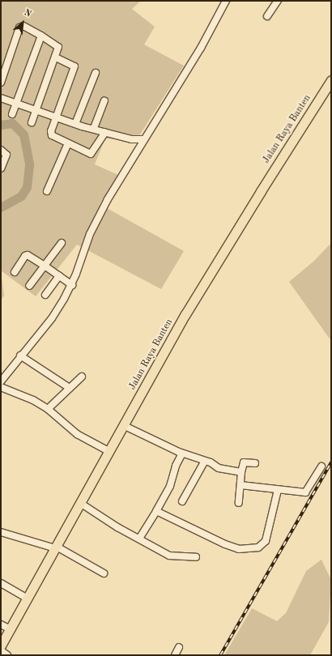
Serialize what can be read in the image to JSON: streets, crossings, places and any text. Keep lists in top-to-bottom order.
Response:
{
  "streets": {
    "main road": ["Jalan Raya Banten"]
  },
  "north": "top right"
}
